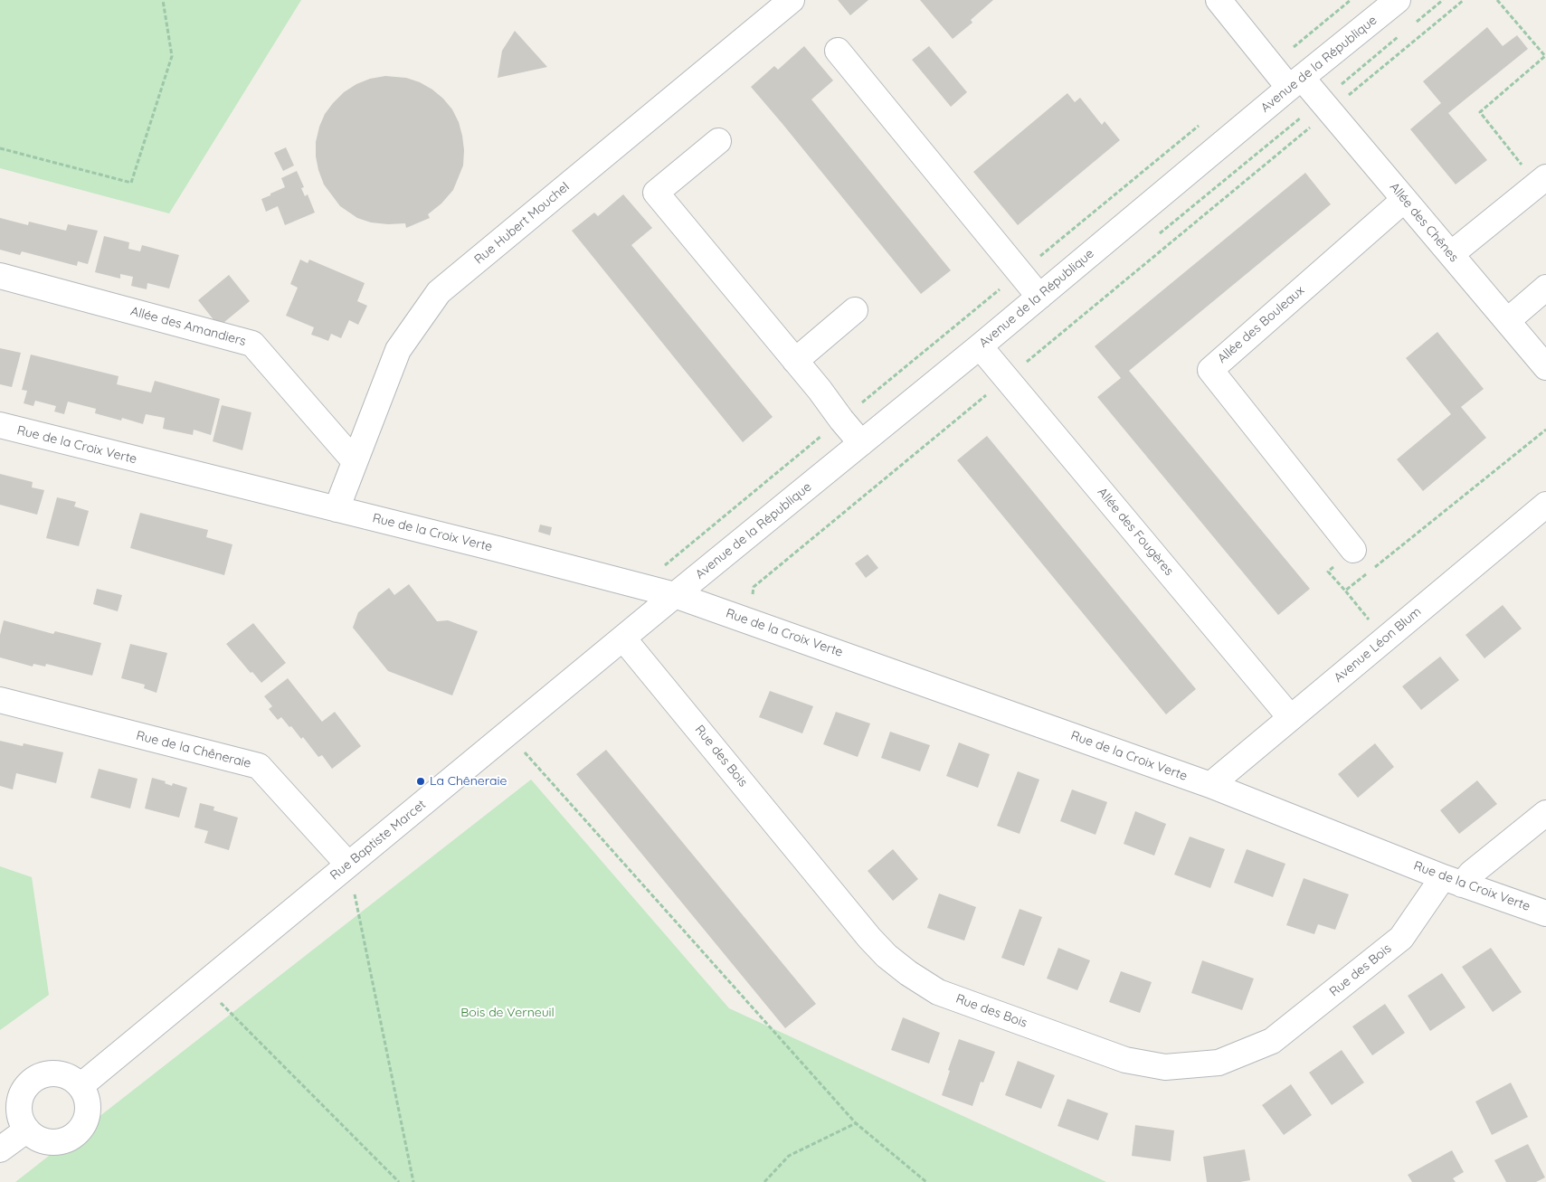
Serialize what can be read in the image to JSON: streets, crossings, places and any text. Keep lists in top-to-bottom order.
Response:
{
  "streets": {
    "street": [
      "Avenue de la République",
      "Allée des Chênes",
      "Rue Hubert Mouchel",
      "Allée des Bouleaux",
      "Allée des Amandiers",
      "Rue de la Croix Verte",
      "Allée des Fougères",
      "Avenue Léon Blum",
      "Rue de la Chêneraie",
      "Rue des Bois",
      "Rue Baptiste Marcet"
    ]
  },
  "crossings": [
    ["Avenue de la République", "Allée des Chênes"],
    ["Avenue de la République", "Rue de la Croix Verte"],
    ["Avenue de la République", "Allée des Fougères"],
    ["Avenue de la République", "Rue Baptiste Marcet"],
    ["Allée des Chênes", "Allée des Bouleaux"],
    ["Rue Hubert Mouchel", "Allée des Amandiers"],
    ["Rue Hubert Mouchel", "Rue de la Croix Verte"],
    ["Rue de la Croix Verte", "Avenue Léon Blum"],
    ["Rue de la Croix Verte", "Rue des Bois"],
    ["Rue de la Croix Verte", "Rue Baptiste Marcet"],
    ["Allée des Fougères", "Avenue Léon Blum"],
    ["Rue de la Chêneraie", "Rue Baptiste Marcet"],
    ["Rue des Bois", "Rue Baptiste Marcet"]
  ],
  "parks": ["Bois de Verneuil"],
  "places": ["La Chêneraie"]
}
